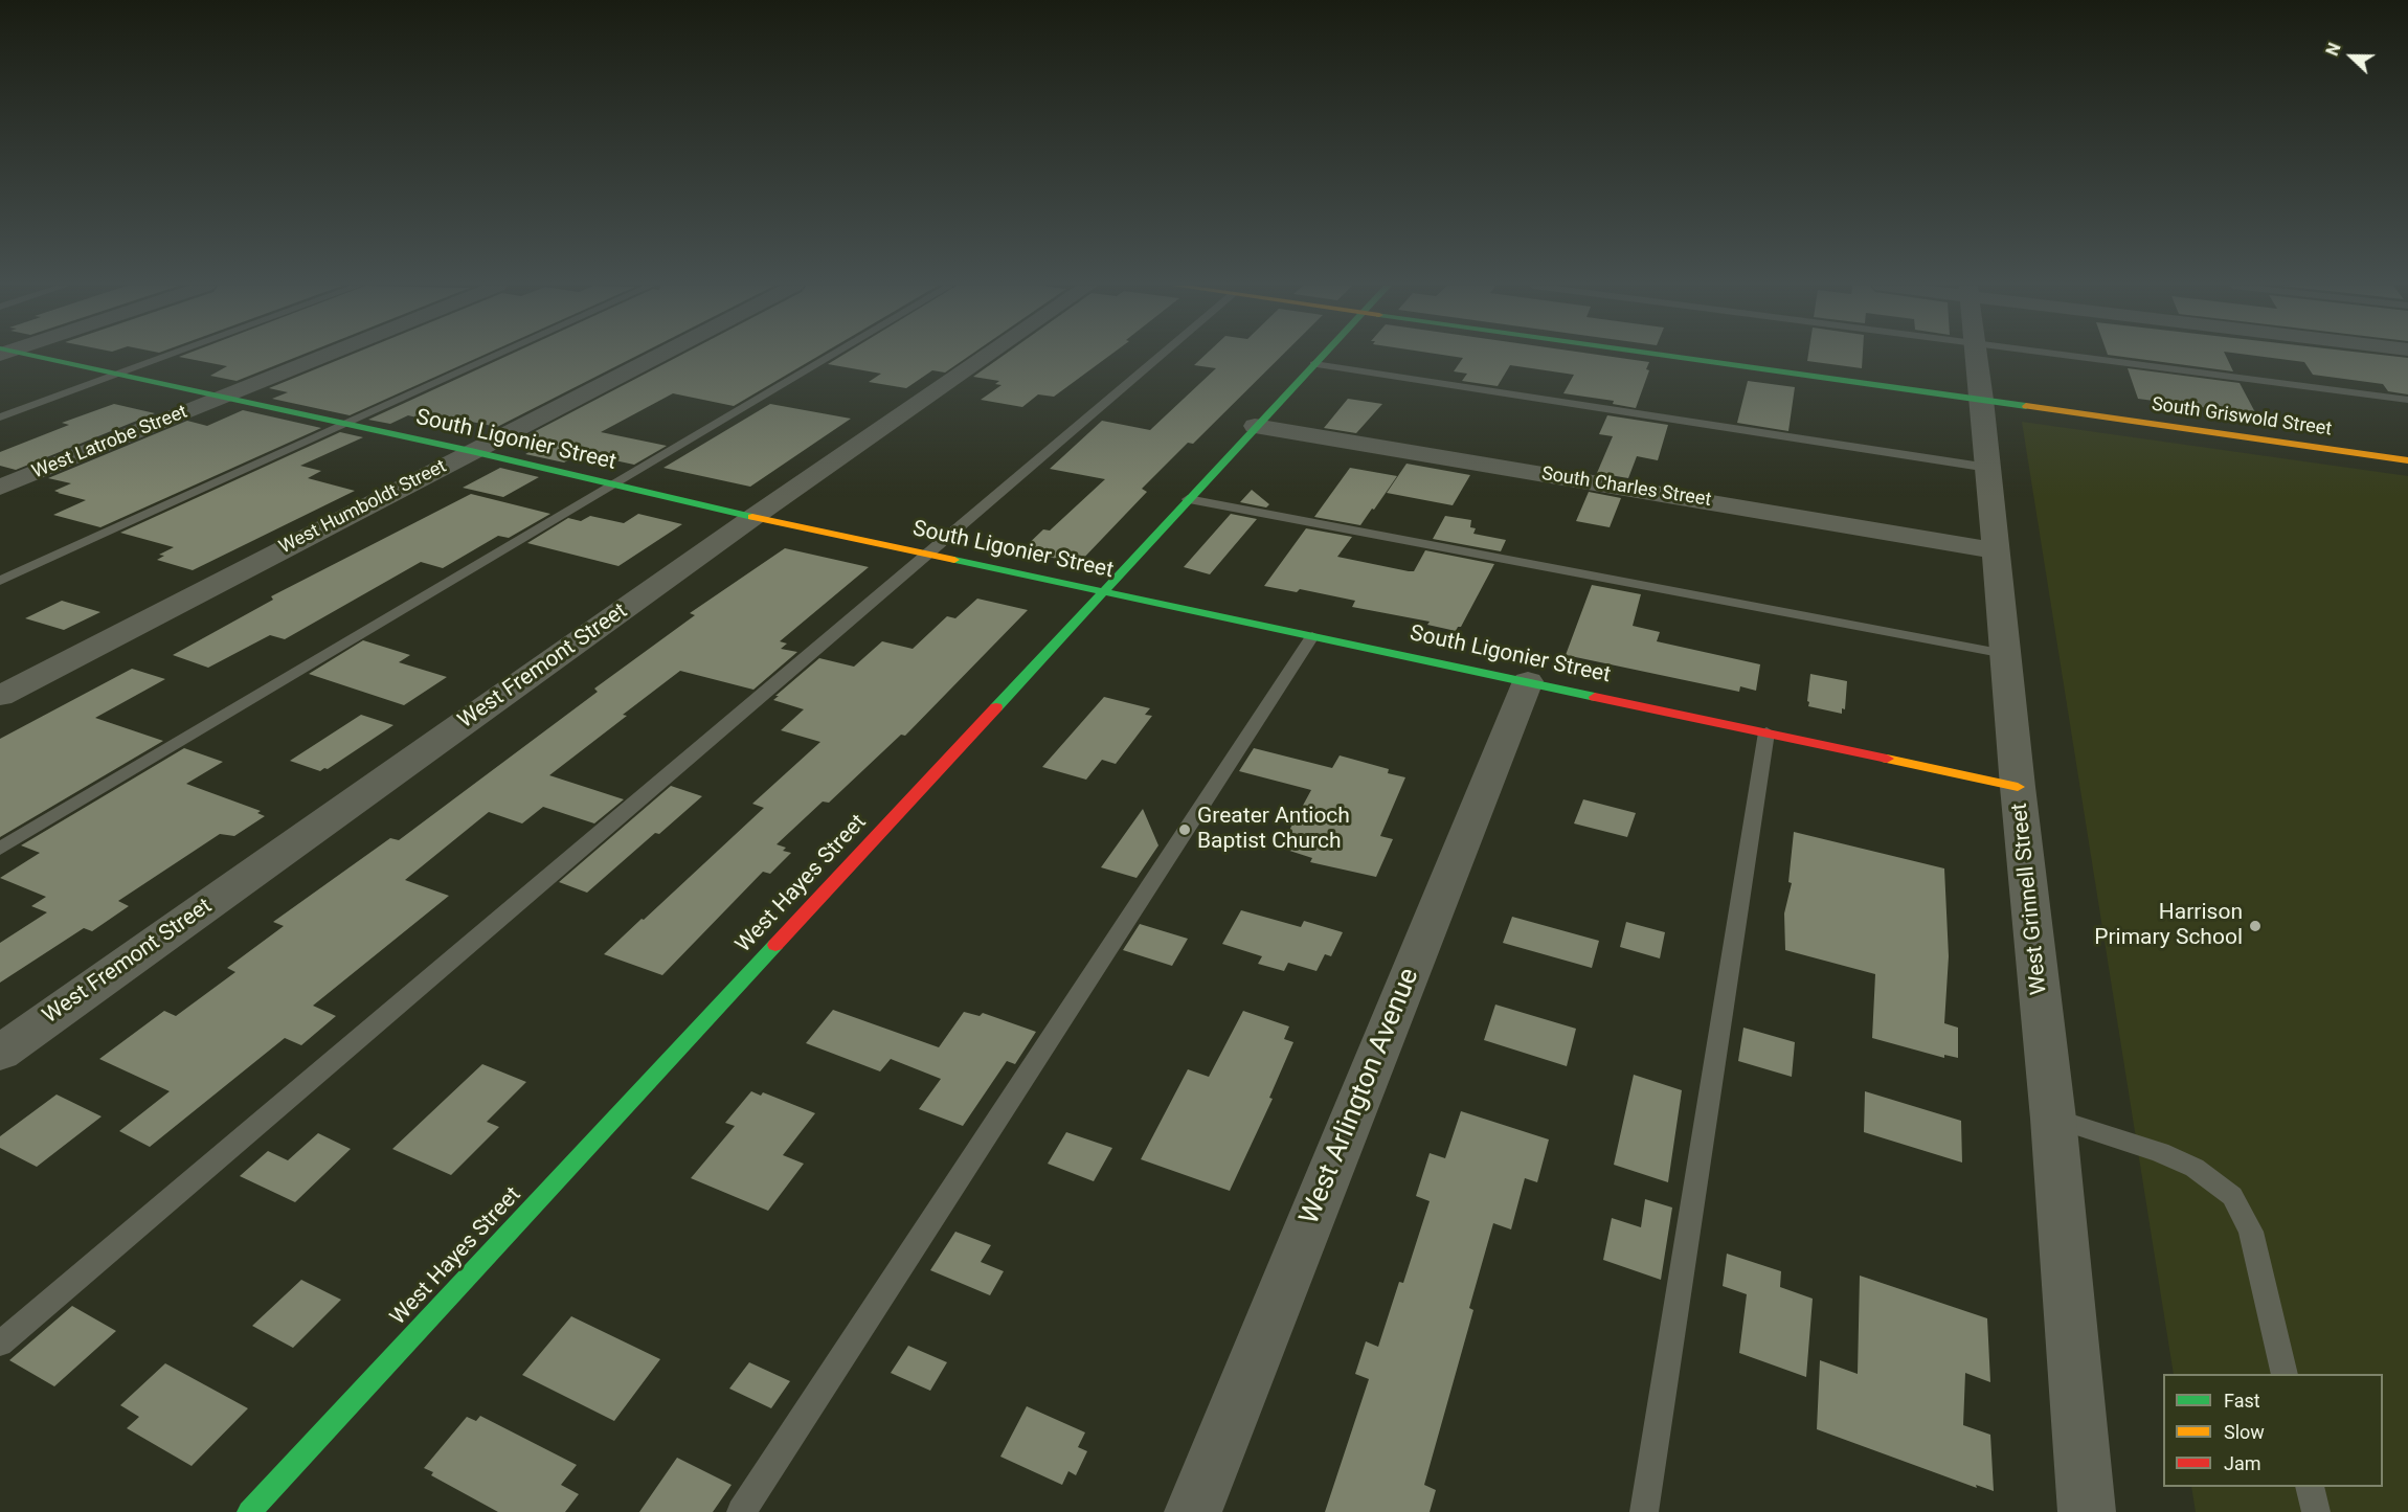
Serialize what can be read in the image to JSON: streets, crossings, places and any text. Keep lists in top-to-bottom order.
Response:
{
  "streets": {
    "street": [
      "South Griswold Street",
      "South Ligonier Street",
      "West Latrobe Street",
      "South Charles Street",
      "West Humboldt Street",
      "West Fremont Street",
      "West Hayes Street",
      "West Grinnell Street",
      "West Arlington Avenue"
    ]
  },
  "crossings": [
    ["South Griswold Street", "West Grinnell Street"],
    ["South Ligonier Street", "West Latrobe Street"],
    ["South Ligonier Street", "West Humboldt Street"],
    ["South Ligonier Street", "West Fremont Street"],
    ["South Ligonier Street", "West Hayes Street"],
    ["South Ligonier Street", "West Grinnell Street"],
    ["South Ligonier Street", "West Arlington Avenue"],
    ["South Charles Street", "West Hayes Street"],
    ["South Charles Street", "West Grinnell Street"]
  ],
  "places": ["Greater Antioch Baptist Church", "Harrison Primary School"],
  "legend": ["Fast", "Slow", "Jam"],
  "north": "left"
}
